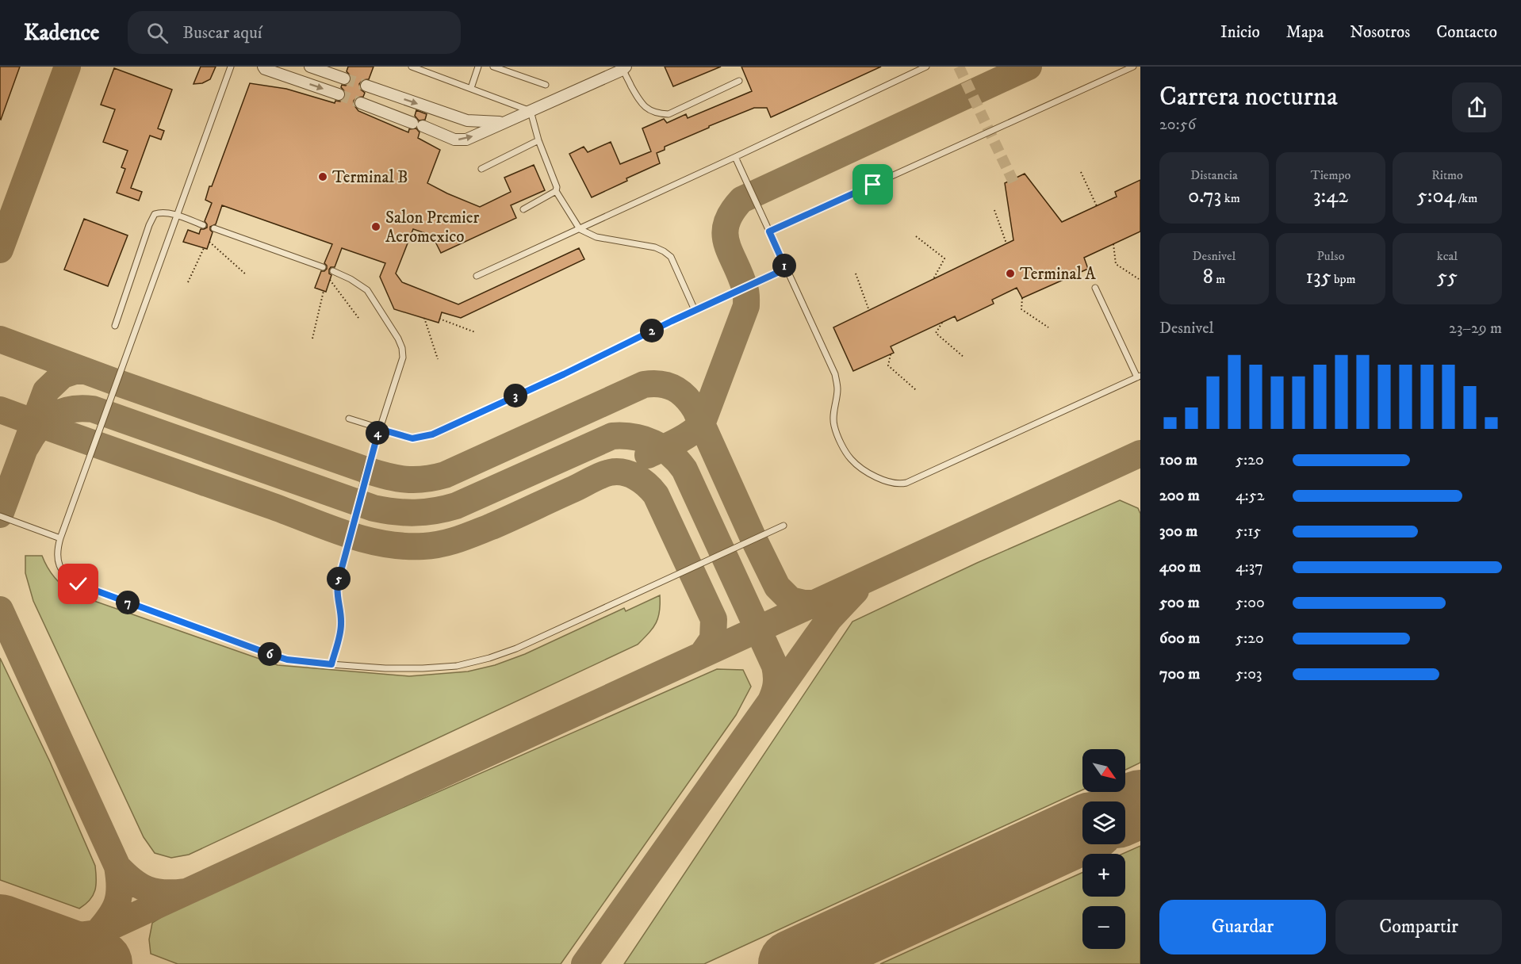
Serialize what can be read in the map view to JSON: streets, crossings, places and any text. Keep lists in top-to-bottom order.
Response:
{
  "places": ["Terminal B", "Salon Premier Aeromexico", "Terminal A"],
  "north": "bottom right",
  "page": {
    "header": "Kadence",
    "search": "Buscar aquí",
    "nav": [
      "Inicio",
      "Mapa",
      "Nosotros",
      "Contacto"
    ],
    "heading": ["Carrera nocturna", "20:56"],
    "stats": [
      ["Distancia", "0.73 km"],
      ["Tiempo", "3:42"],
      ["Ritmo", "5:04 /km"],
      ["Desnivel", "8 m"],
      ["Pulso", "135 bpm"],
      ["kcal", "55"]
    ],
    "pins": [
      "1",
      "2",
      "3",
      "4",
      "5",
      "7",
      "6"
    ],
    "chart": ["Desnivel", "23–29 m"],
    "list": [
      {
        "name": "100 m",
        "note": "5:20"
      },
      {
        "name": "200 m",
        "note": "4:52"
      },
      {
        "name": "300 m",
        "note": "5:15"
      },
      {
        "name": "400 m",
        "note": "4:37"
      },
      {
        "name": "500 m",
        "note": "5:00"
      },
      {
        "name": "600 m",
        "note": "5:20"
      },
      {
        "name": "700 m",
        "note": "5:03"
      }
    ],
    "map_buttons": ["+", "−"],
    "buttons": ["Guardar", "Compartir"]
  }
}
